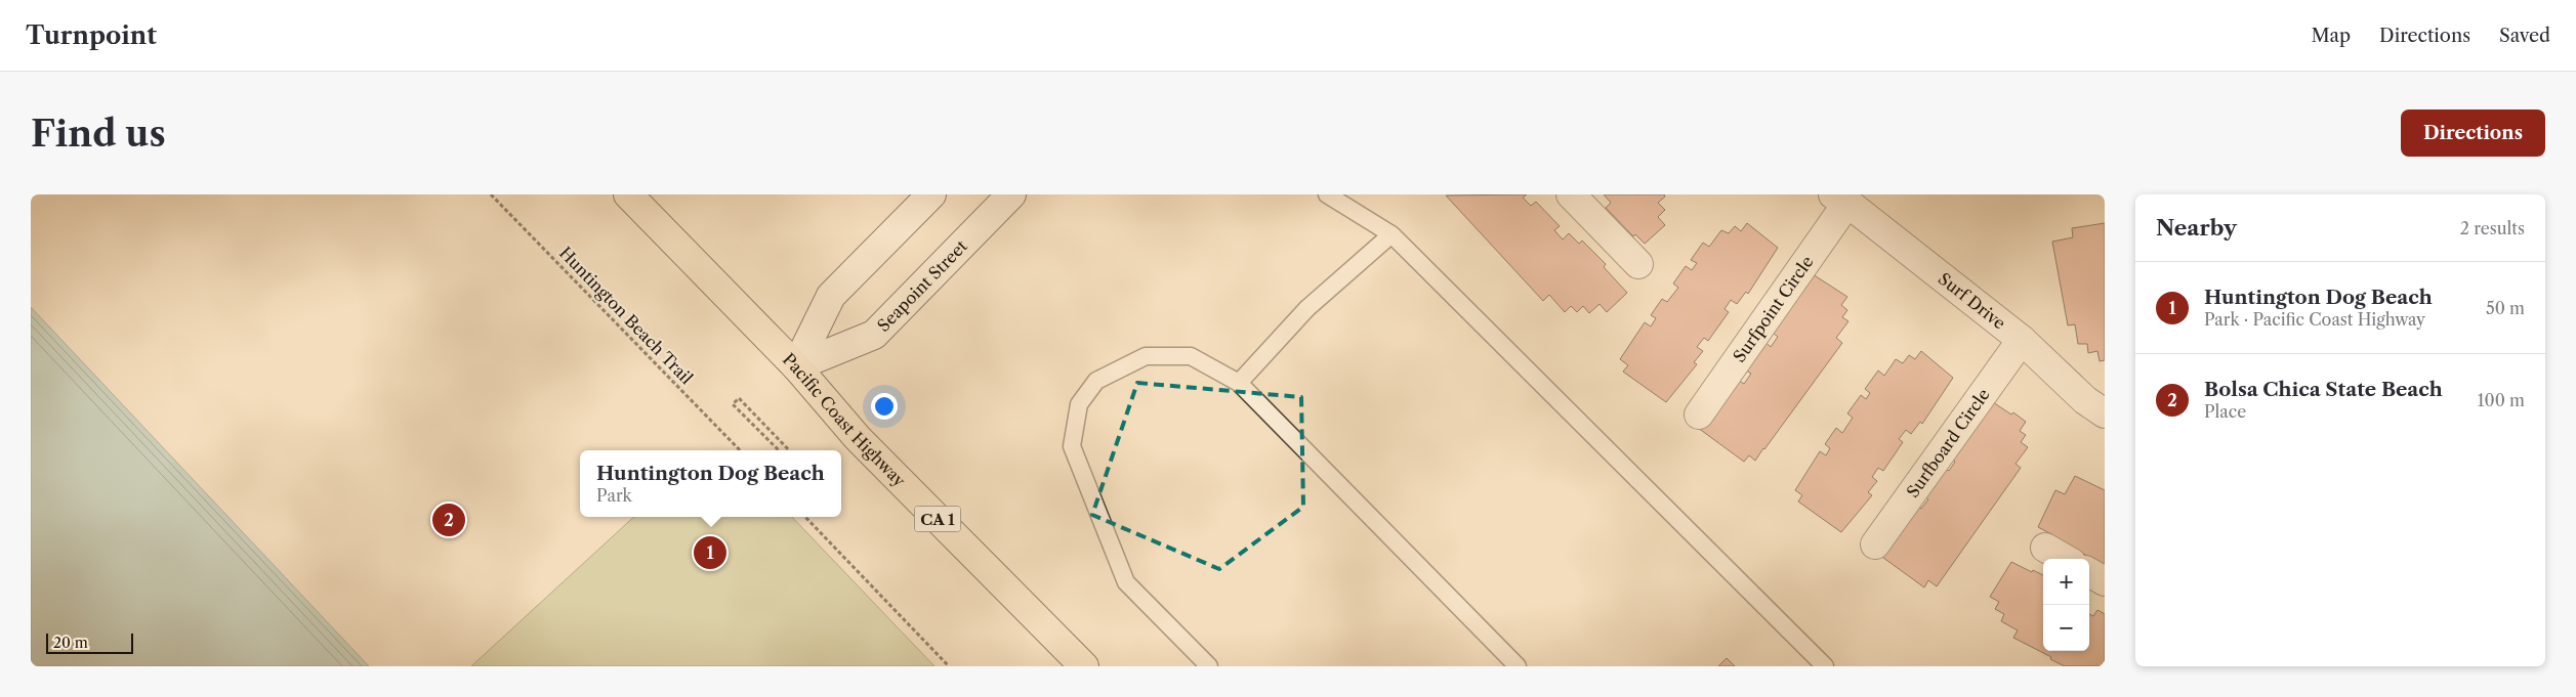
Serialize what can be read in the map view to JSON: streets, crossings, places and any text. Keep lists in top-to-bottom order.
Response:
{
  "streets": {
    "highway": ["Pacific Coast Highway", "CA 1"],
    "street": [
      "Seapoint Street",
      "Surf Drive",
      "Surfpoint Circle",
      "Surfboard Circle"
    ],
    "path": ["Huntington Beach Trail"]
  },
  "crossings": [
    ["Seapoint Street", "Pacific Coast Highway"],
    ["Surf Drive", "Surfpoint Circle"],
    ["Surf Drive", "Surfboard Circle"]
  ],
  "scale_bar": "20 m",
  "page": {
    "header": "Turnpoint",
    "nav": ["Map", "Directions", "Saved"],
    "buttons": "Directions",
    "title": "Find us",
    "heading": ["Nearby", "2 results"],
    "list": [
      {
        "mark": "1",
        "name": "Huntington Dog Beach",
        "note": "Park · Pacific Coast Highway",
        "value": "50 m"
      },
      {
        "mark": "2",
        "name": "Bolsa Chica State Beach",
        "note": "Place",
        "value": "100 m"
      }
    ],
    "popup": ["Huntington Dog Beach", "Park"],
    "pins": ["2", "1"],
    "map_buttons": ["+", "−"],
    "scale": "20 m"
  }
}
